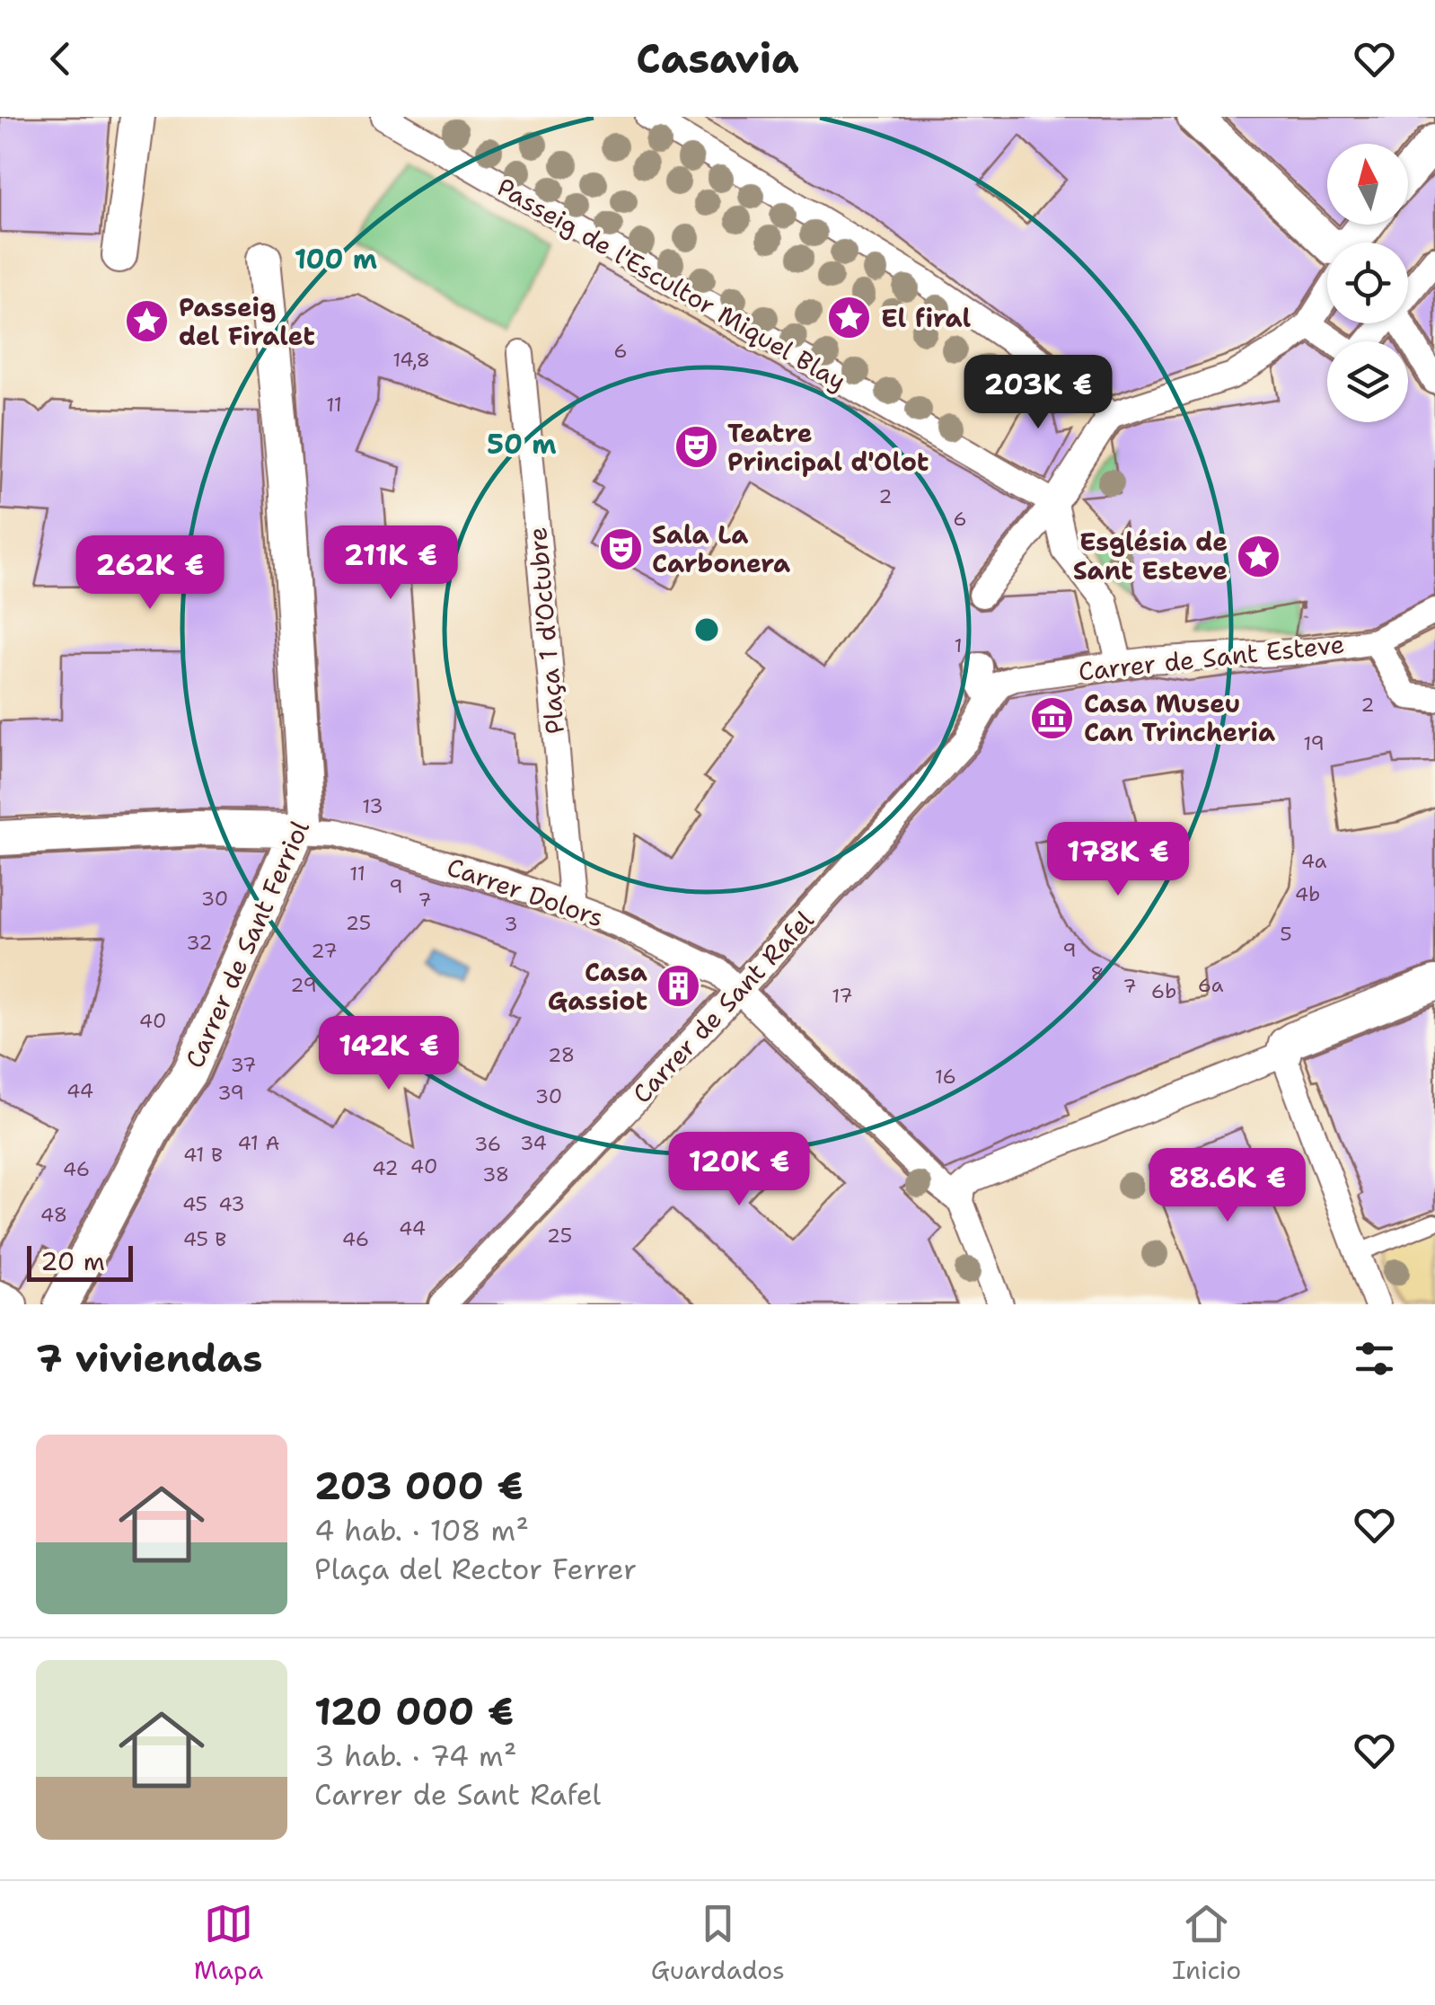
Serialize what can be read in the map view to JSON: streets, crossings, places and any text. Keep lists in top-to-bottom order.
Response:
{
  "streets": {
    "street": [
      "Passeig de l'Escultor Miquel Blay",
      "Plaça 1 d'Octubre",
      "Carrer de Sant Esteve",
      "Carrer Dolors",
      "Carrer de Sant Ferriol",
      "Carrer de Sant Rafel"
    ]
  },
  "crossings": [
    ["Plaça 1 d'Octubre", "Carrer Dolors"],
    ["Carrer de Sant Esteve", "Carrer de Sant Rafel"],
    ["Carrer Dolors", "Carrer de Sant Ferriol"],
    ["Carrer Dolors", "Carrer de Sant Rafel"]
  ],
  "places": {
    "place": ["El firal", "Passeig del Firalet", "Església de Sant Esteve"],
    "theatre": ["Teatre Principal d'Olot", "Sala La Carbonera"],
    "museum": ["Casa Museu Can Trincheria"],
    "building": ["Casa Gassiot"]
  },
  "house_numbers": [
    "6",
    "14,8",
    "11",
    "2",
    "6",
    "1",
    "2",
    "19",
    "13",
    "4a",
    "11",
    "9",
    "4b",
    "30",
    "7",
    "25",
    "3",
    "5",
    "32",
    "9",
    "27",
    "8",
    "29",
    "6a",
    "7",
    "6b",
    "17",
    "40",
    "28",
    "37",
    "16",
    "44",
    "39",
    "30",
    "41 A",
    "34",
    "36",
    "41 B",
    "40",
    "42",
    "46",
    "38",
    "45",
    "43",
    "48",
    "44",
    "25",
    "45 B",
    "46"
  ],
  "scale_bar": "20 m",
  "north": "top",
  "page": {
    "header": "Casavia",
    "price": [
      "203K €",
      "211K €",
      "262K €",
      "178K €",
      "142K €",
      "120K €",
      "88.6K €"
    ],
    "scale": "20 m",
    "heading": "7 viviendas",
    "list": [
      {
        "name": "203 000 €",
        "note": "4 hab. · 108 m² · Plaça del Rector Ferrer"
      },
      {
        "name": "120 000 €",
        "note": "3 hab. · 74 m² · Carrer de Sant Rafel"
      }
    ],
    "tabs": ["Mapa", "Guardados", "Inicio"]
  },
  "rings": ["100 m", "50 m"]
}
